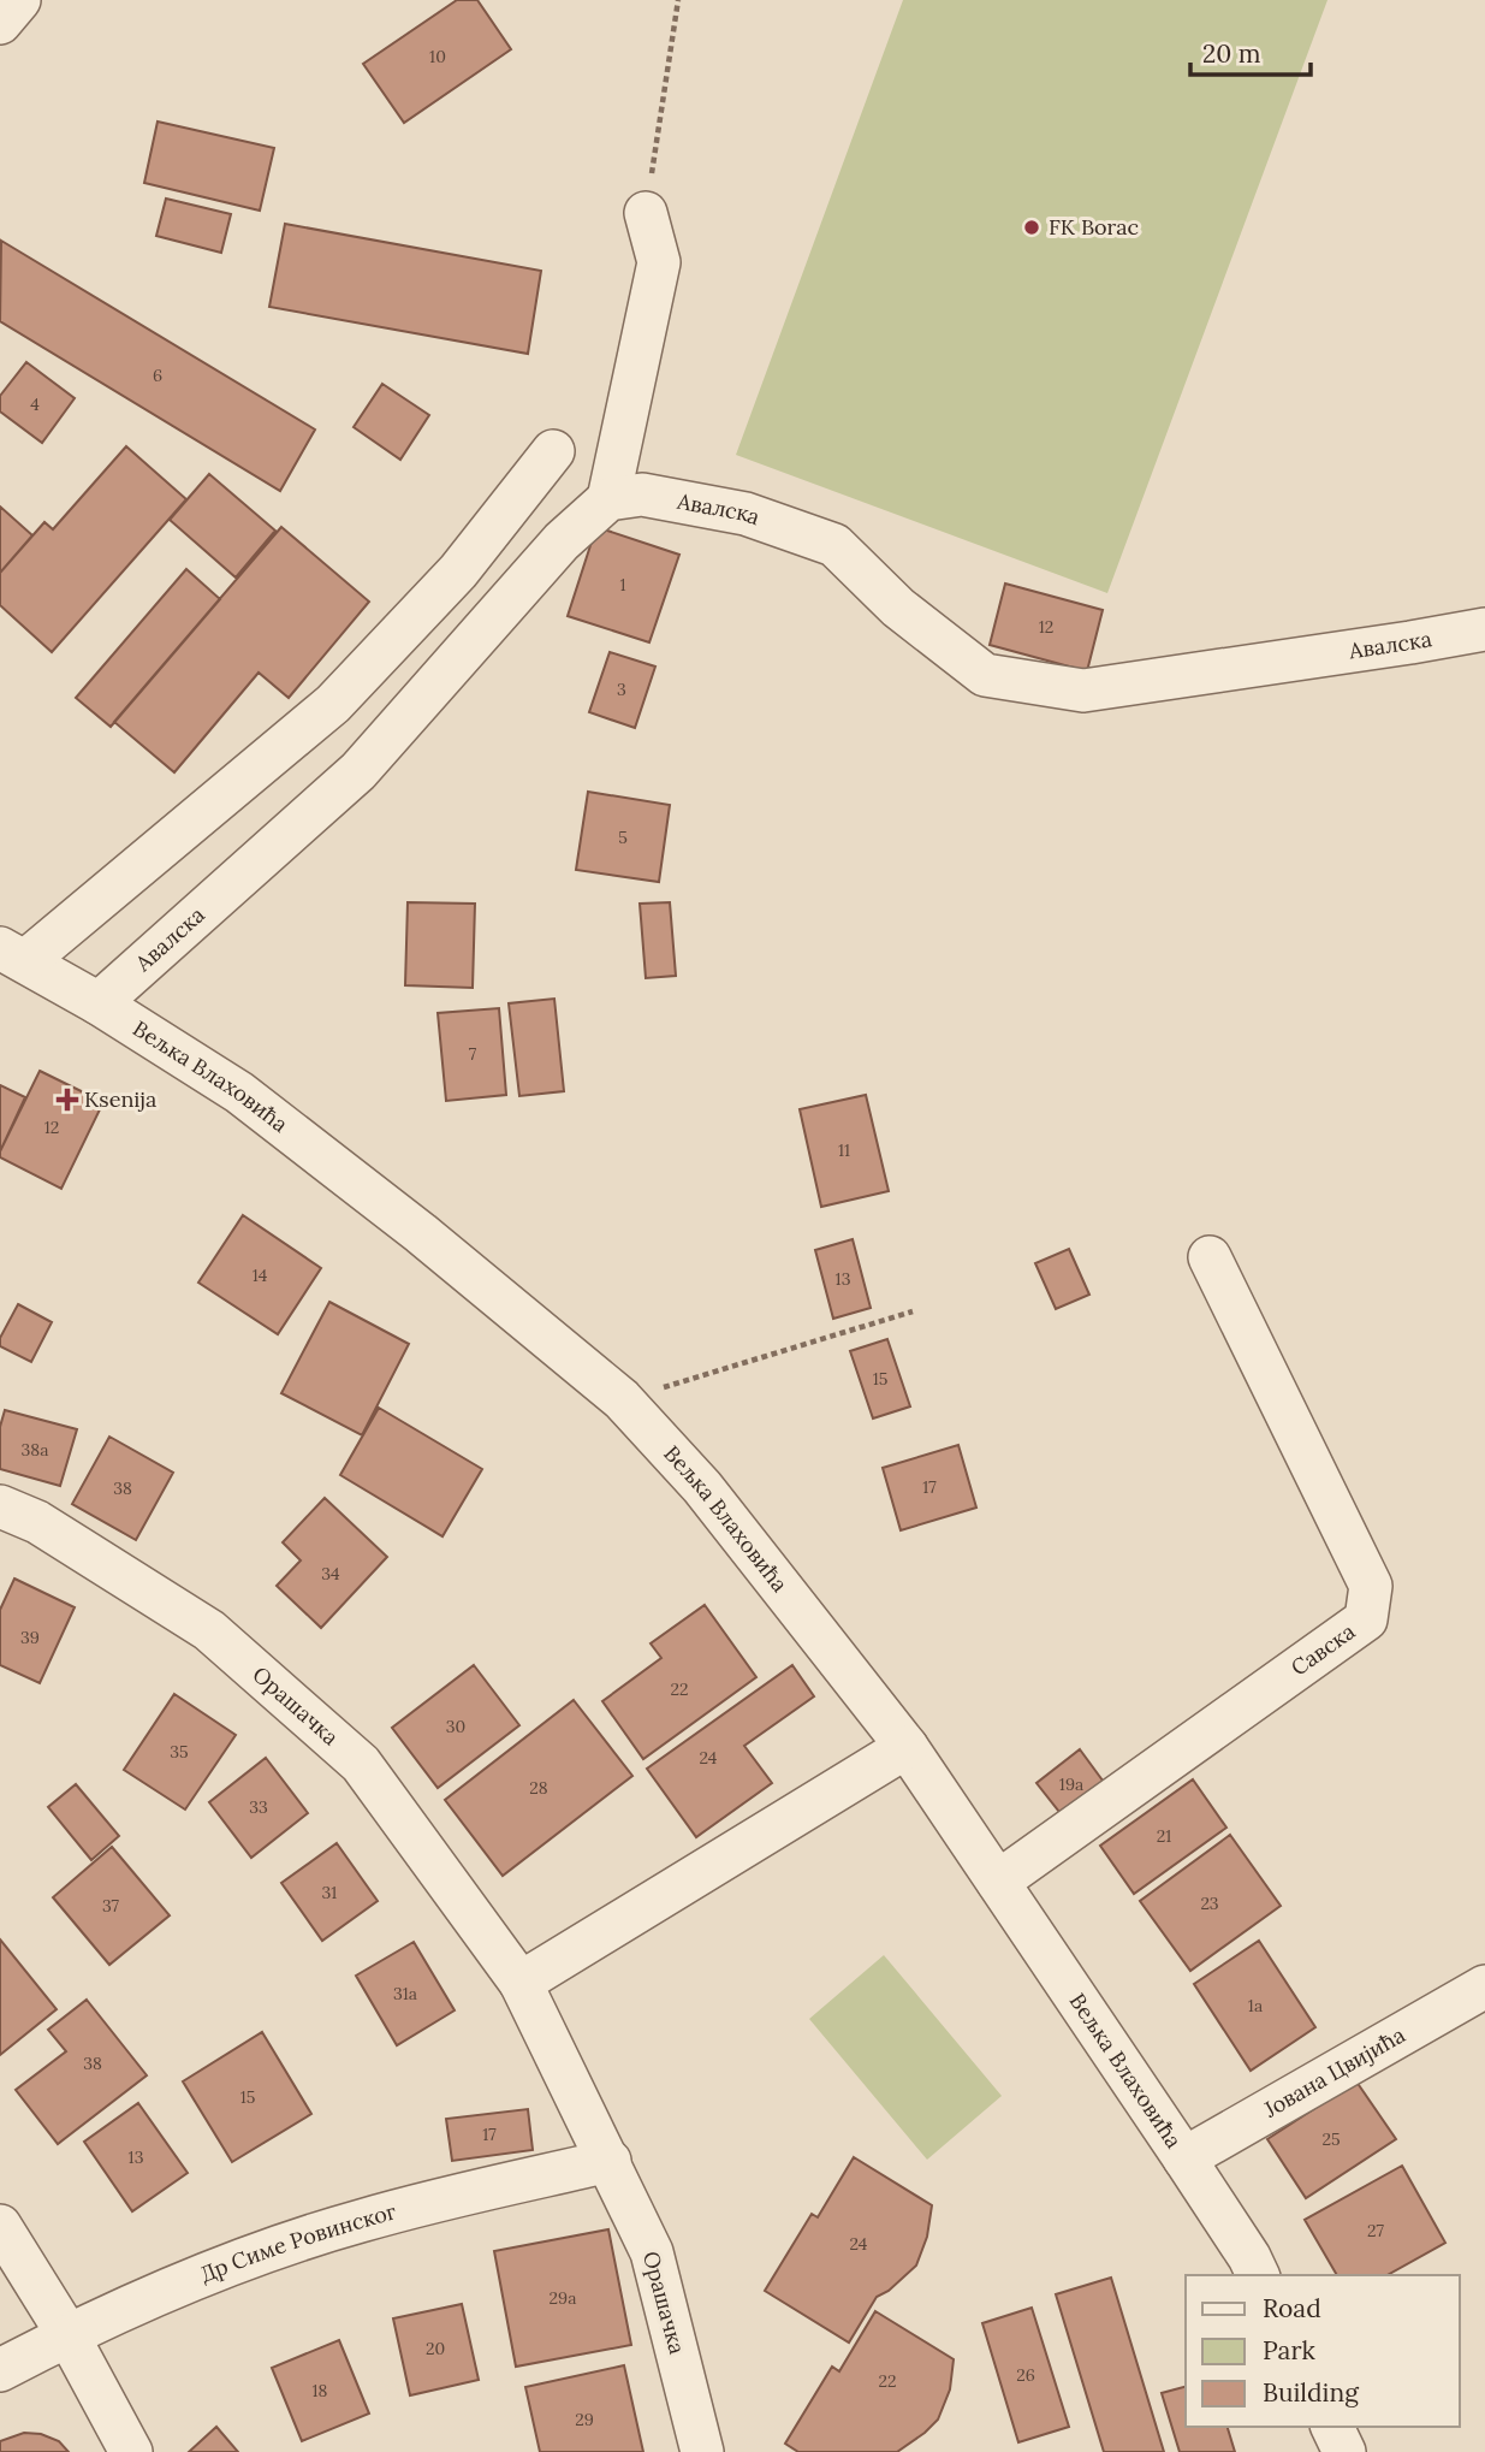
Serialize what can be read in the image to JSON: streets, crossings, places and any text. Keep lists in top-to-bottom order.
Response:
{
  "streets": {
    "street": [
      "Авалска",
      "Вељка Влаховића",
      "Савска",
      "Орашачка",
      "Јована Цвијића",
      "Др Симе Ровинског"
    ]
  },
  "crossings": [
    ["Авалска", "Вељка Влаховића"],
    ["Вељка Влаховића", "Савска"],
    ["Вељка Влаховића", "Јована Цвијића"],
    ["Орашачка", "Др Симе Ровинског"]
  ],
  "places": {
    "other": ["FK Borac"],
    "health": ["Ksenija"]
  },
  "house_numbers": [
    "10",
    "6",
    "4",
    "1",
    "12",
    "3",
    "5",
    "7",
    "12",
    "11",
    "14",
    "13",
    "15",
    "38a",
    "17",
    "38",
    "34",
    "39",
    "22",
    "30",
    "35",
    "24",
    "19a",
    "28",
    "33",
    "21",
    "31",
    "23",
    "37",
    "31a",
    "1a",
    "38",
    "15",
    "17",
    "25",
    "13",
    "27",
    "24",
    "29a",
    "20",
    "26",
    "22",
    "18",
    "29"
  ],
  "legend": ["Road", "Park", "Building"],
  "scale_bar": "20 m"
}
